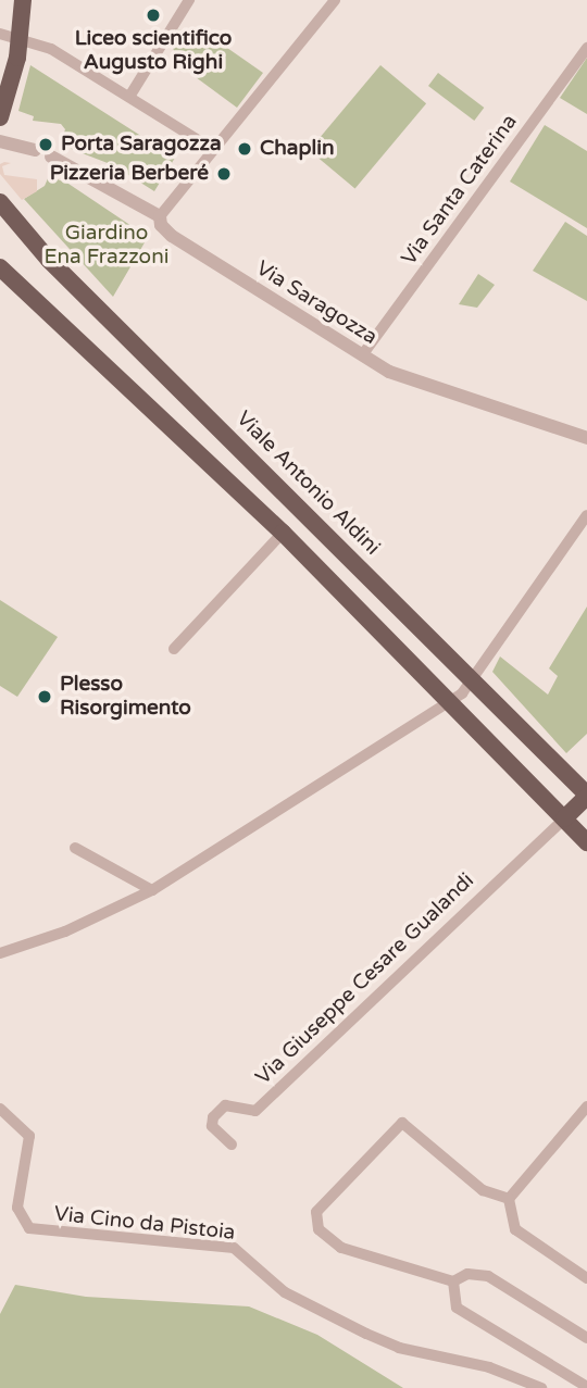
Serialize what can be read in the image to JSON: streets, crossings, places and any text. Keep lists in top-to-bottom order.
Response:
{
  "streets": {
    "main road": ["Viale Antonio Aldini"],
    "street": [
      "Via Santa Caterina",
      "Via Saragozza",
      "Via Giuseppe Cesare Gualandi",
      "Via Cino da Pistoia"
    ]
  },
  "crossings": [
    ["Via Santa Caterina", "Via Saragozza"]
  ],
  "parks": ["Giardino Ena Frazzoni"],
  "places": [
    "Liceo scientifico Augusto Righi",
    "Porta Saragozza",
    "Chaplin",
    "Pizzeria Berberé",
    "Plesso Risorgimento"
  ]
}
